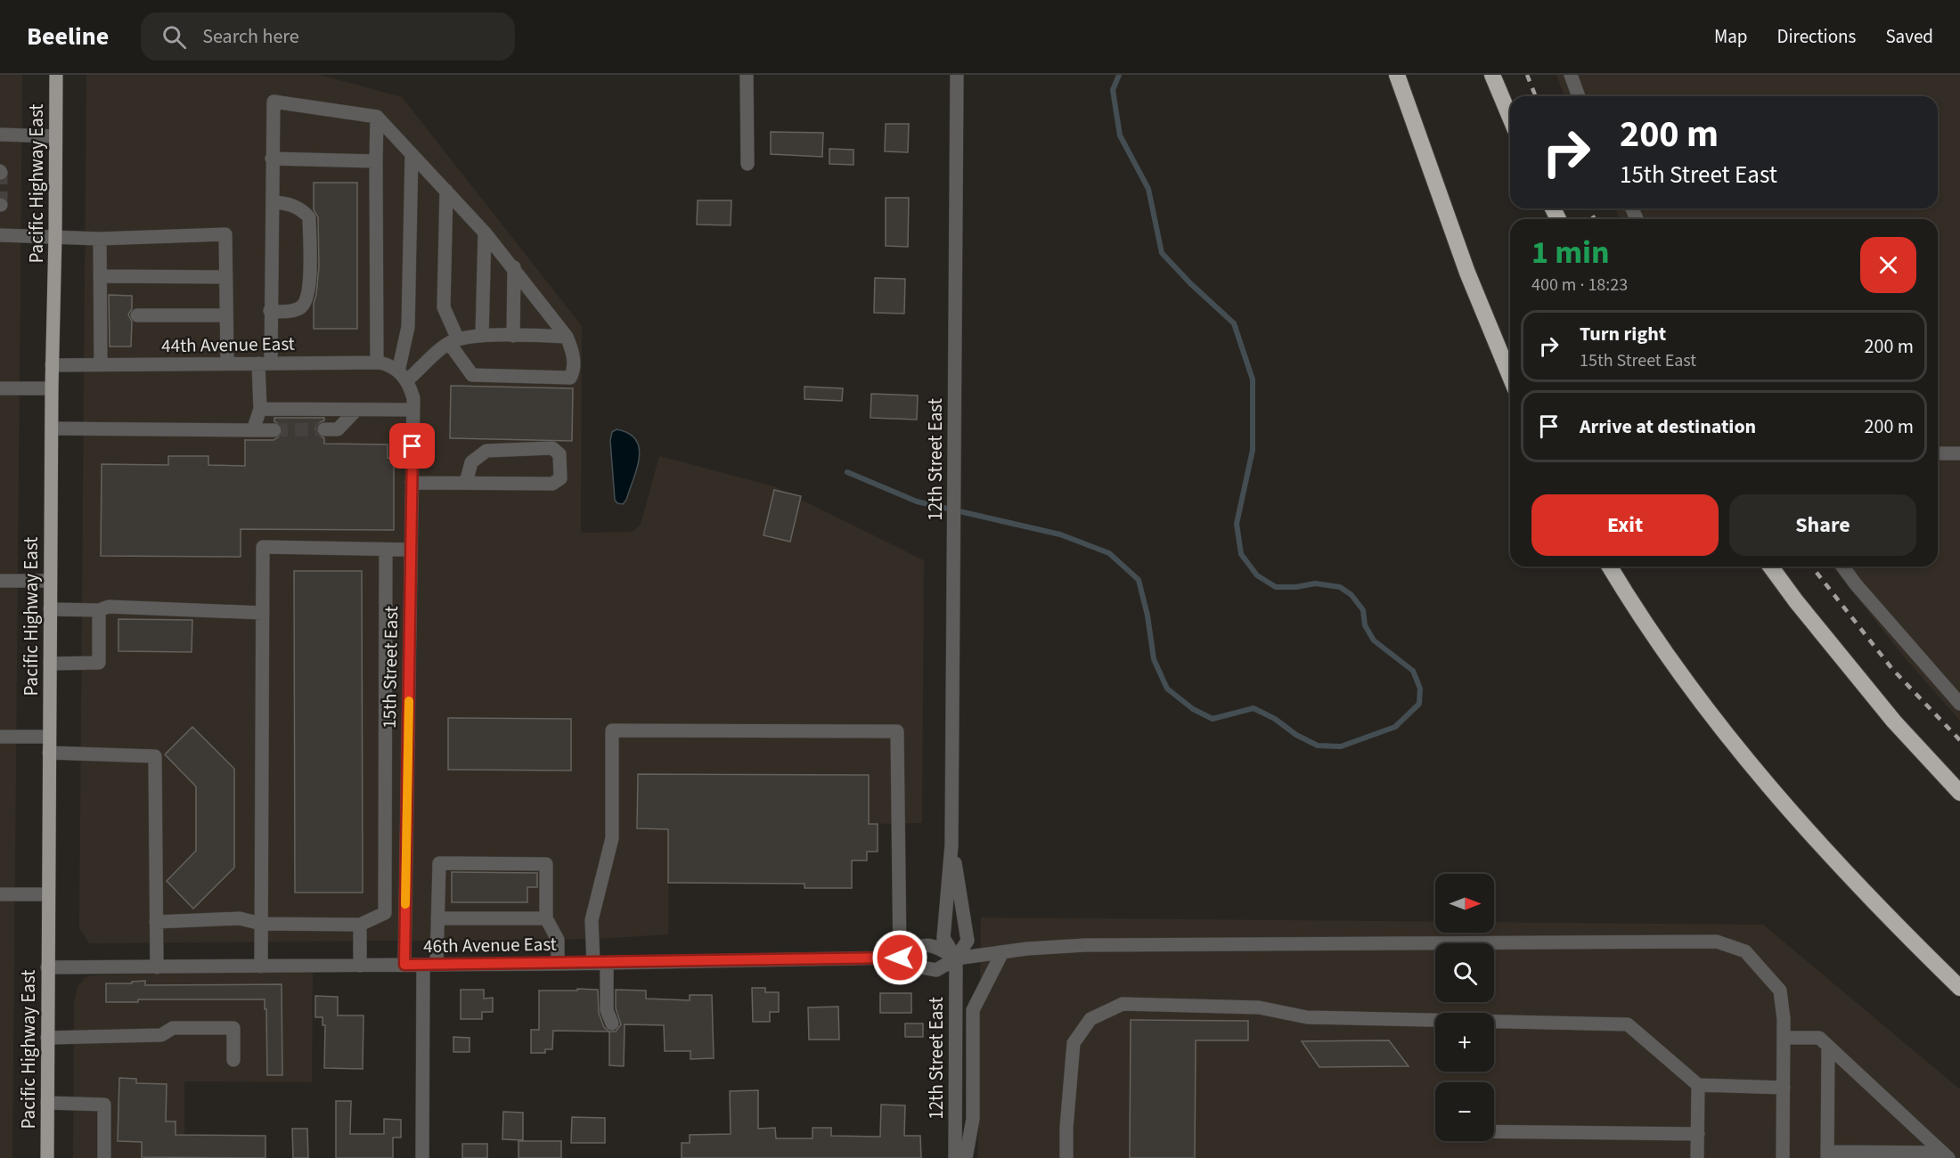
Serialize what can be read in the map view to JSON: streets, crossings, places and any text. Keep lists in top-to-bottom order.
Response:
{
  "streets": {
    "main road": ["Pacific Highway East"],
    "street": [
      "44th Avenue East",
      "12th Street East",
      "15th Street East",
      "46th Avenue East"
    ]
  },
  "crossings": [
    ["Pacific Highway East", "44th Avenue East"],
    ["Pacific Highway East", "46th Avenue East"],
    ["44th Avenue East", "15th Street East"],
    ["12th Street East", "46th Avenue East"],
    ["15th Street East", "46th Avenue East"]
  ],
  "north": "right",
  "page": {
    "header": "Beeline",
    "search": "Search here",
    "nav": ["Map", "Directions", "Saved"],
    "turn": ["200 m", "15th Street East"],
    "heading": ["1 min", "400 m · 18:23"],
    "list": [
      {
        "name": "Turn right",
        "note": "15th Street East",
        "value": "200 m"
      },
      {
        "name": "Arrive at destination",
        "value": "200 m"
      }
    ],
    "buttons": ["Exit", "Share"],
    "map_buttons": ["+", "−"]
  }
}
